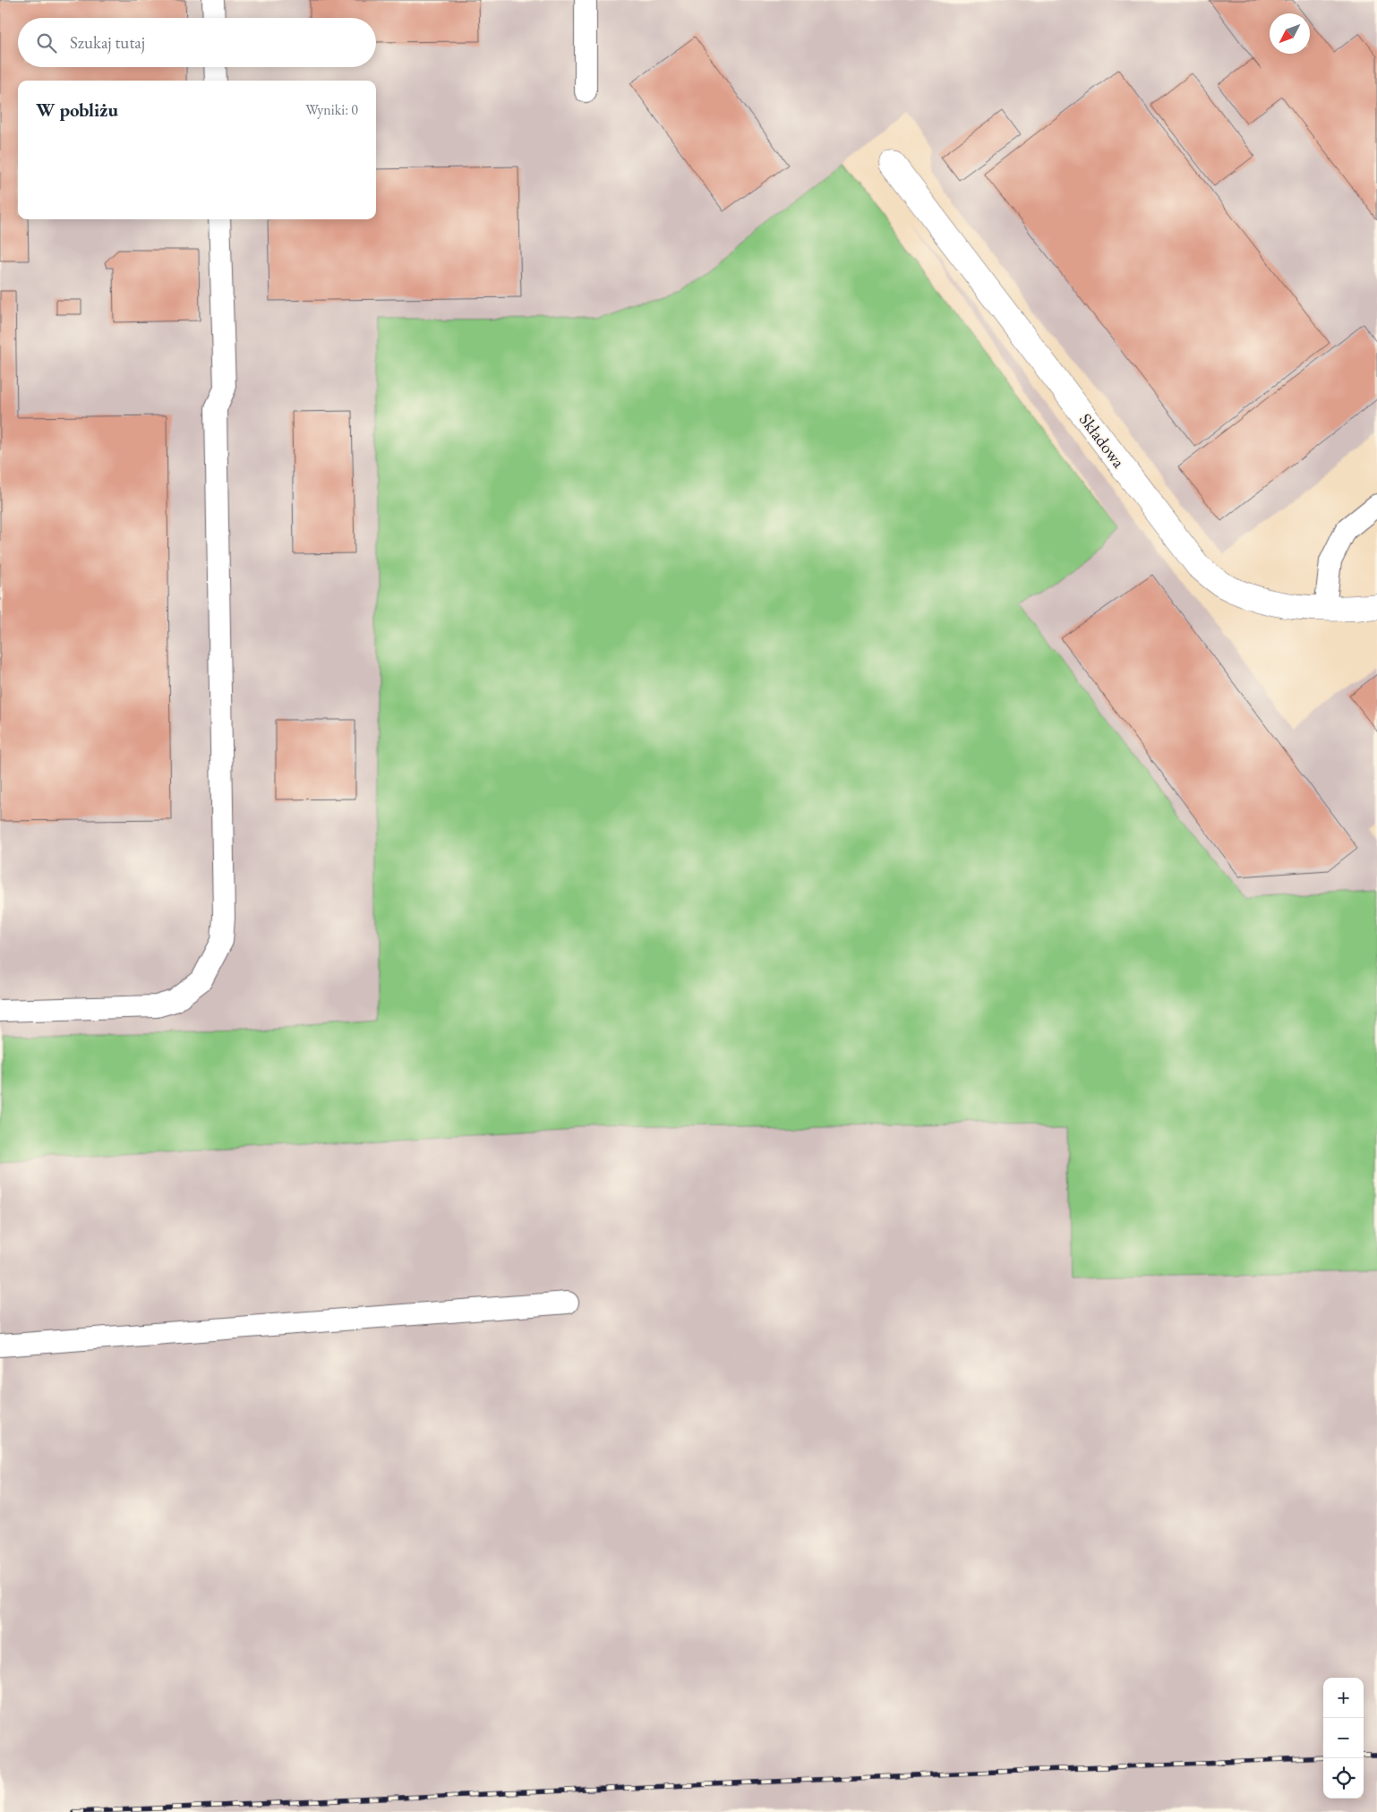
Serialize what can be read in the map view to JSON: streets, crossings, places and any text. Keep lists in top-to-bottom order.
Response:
{
  "streets": {
    "street": ["Składowa"]
  },
  "north": "bottom left",
  "page": {
    "search": "Szukaj tutaj",
    "heading": ["W pobliżu", "Wyniki: 0"],
    "map_buttons": ["+", "−"]
  }
}
